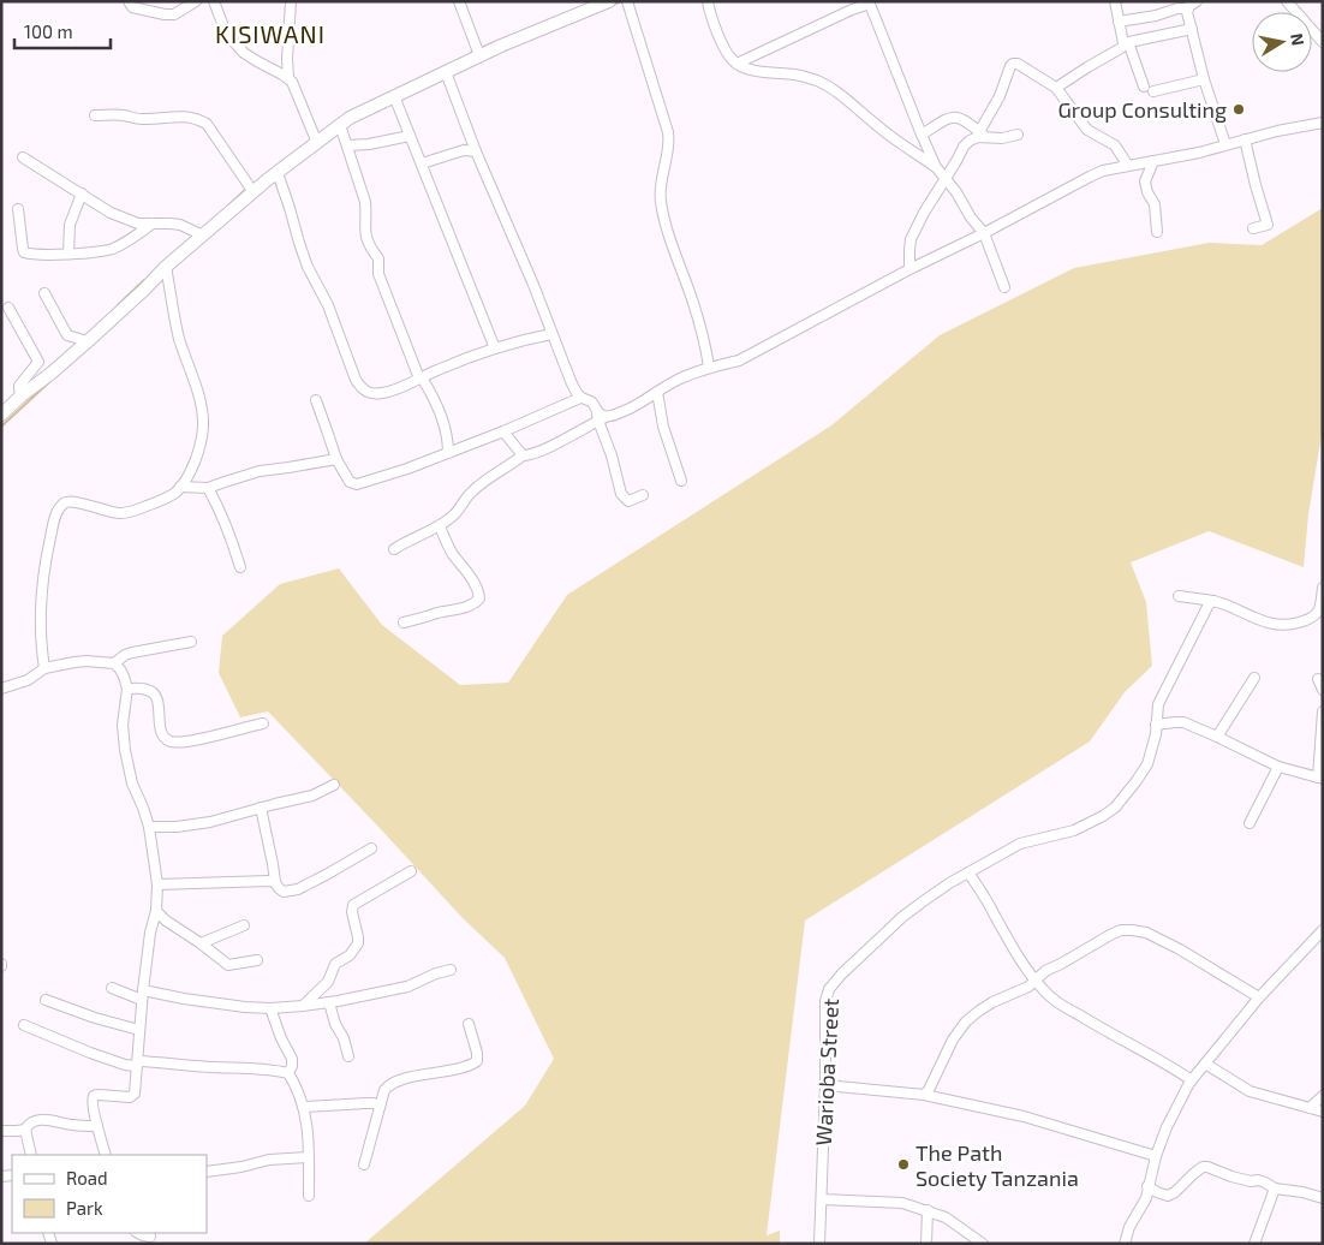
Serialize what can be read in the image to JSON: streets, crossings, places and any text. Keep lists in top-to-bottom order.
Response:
{
  "streets": {
    "street": ["Warioba Street"]
  },
  "districts": ["KISIWANI"],
  "places": ["Group Consulting", "The Path Society Tanzania"],
  "legend": ["Road", "Park"],
  "scale_bar": "100 m",
  "north": "right"
}
